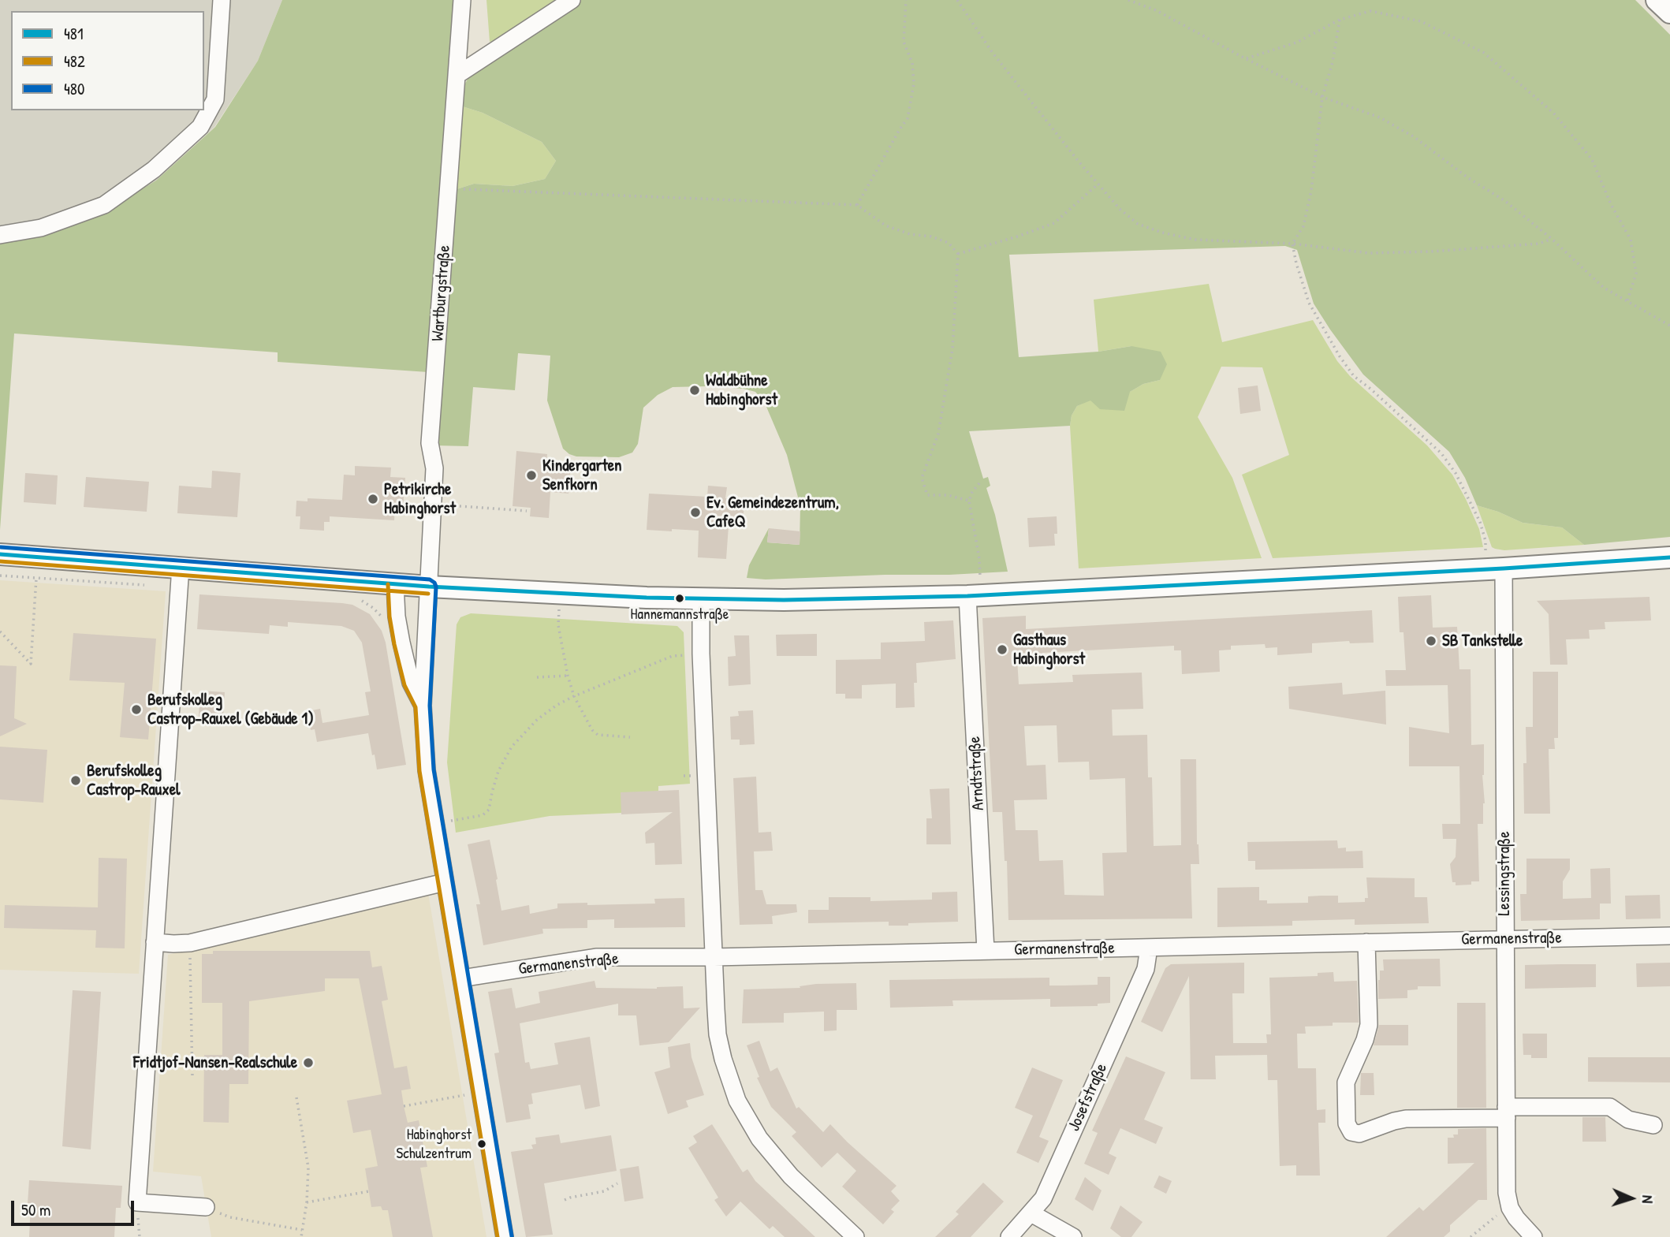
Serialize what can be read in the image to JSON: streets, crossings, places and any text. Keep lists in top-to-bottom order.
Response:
{
  "streets": {
    "street": [
      "Wartburgstraße",
      "Arndtstraße",
      "Lessingstraße",
      "Germanenstraße",
      "Josefstraße"
    ]
  },
  "crossings": [
    ["Wartburgstraße", "Germanenstraße"],
    ["Arndtstraße", "Germanenstraße"],
    ["Lessingstraße", "Germanenstraße"],
    ["Germanenstraße", "Josefstraße"]
  ],
  "places": [
    "Waldbühne Habinghorst",
    "Kindergarten Senfkorn",
    "Petrikirche Habinghorst",
    "Ev. Gemeindezentrum, CafeQ",
    "Hannemannstraße",
    "SB Tankstelle",
    "Gasthaus Habinghorst",
    "Berufskolleg Castrop-Rauxel (Gebäude 1)",
    "Berufskolleg Castrop-Rauxel",
    "Fridtjof-Nansen-Realschule",
    "Habinghorst Schulzentrum"
  ],
  "lines": ["transit line 480", "transit line 481", "transit line 482"],
  "legend": ["481", "482", "480"],
  "scale_bar": "50 m",
  "north": "right"
}
